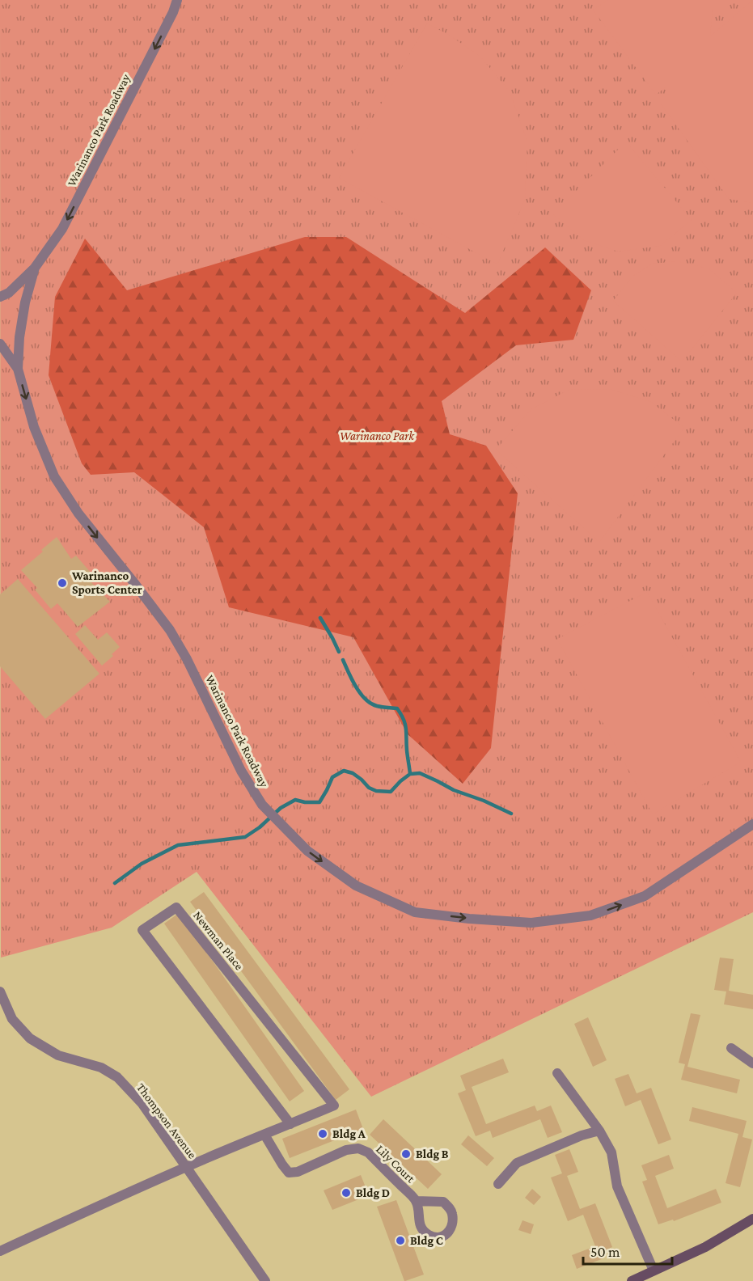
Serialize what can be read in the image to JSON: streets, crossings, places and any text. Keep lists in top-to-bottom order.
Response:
{
  "streets": {
    "street": [
      "Warinanco Park Roadway",
      "Newman Place",
      "Thompson Avenue",
      "Lily Court"
    ]
  },
  "crossings": [
    ["Newman Place", "Thompson Avenue"],
    ["Newman Place", "Lily Court"]
  ],
  "parks": ["Warinanco Park"],
  "places": [
    "Warinanco Sports Center",
    "Bldg A",
    "Bldg B",
    "Bldg D",
    "Bldg C"
  ],
  "scale_bar": "50 m"
}
